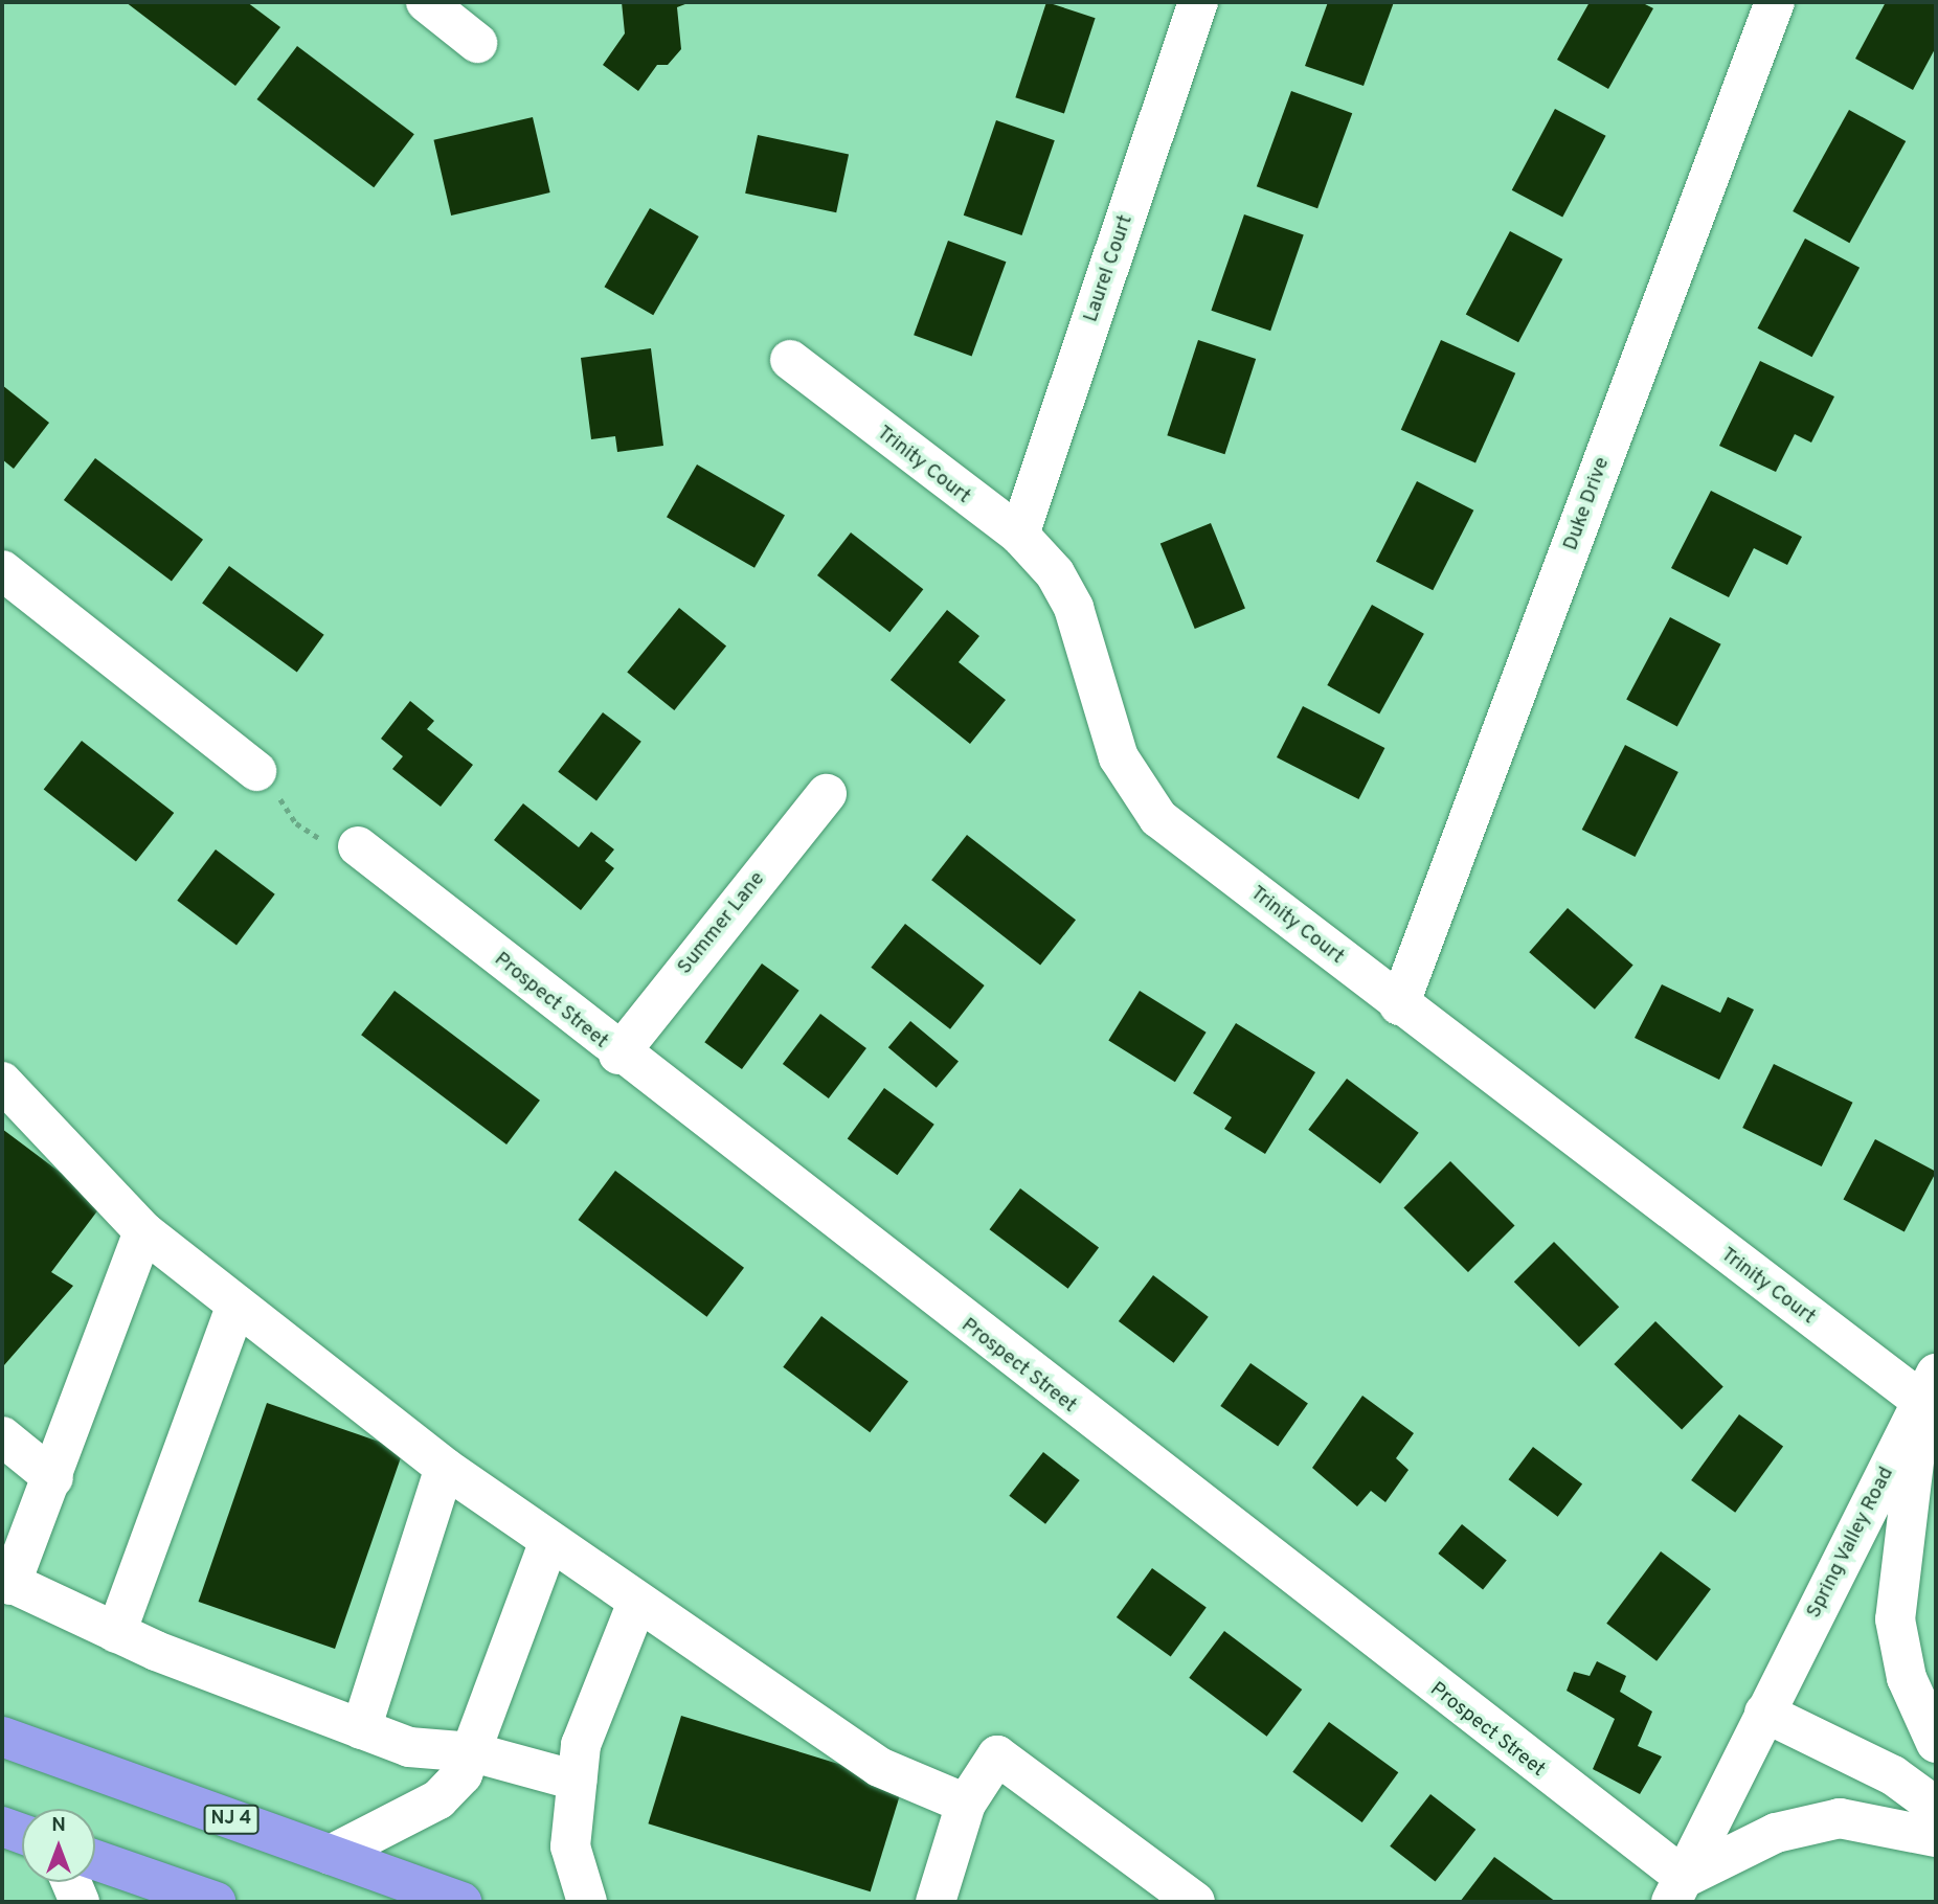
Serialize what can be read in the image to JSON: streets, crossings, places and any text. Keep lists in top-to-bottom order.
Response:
{
  "streets": {
    "highway": ["NJ 4"],
    "street": [
      "Laurel Court",
      "Trinity Court",
      "Duke Drive",
      "Summer Lane",
      "Prospect Street",
      "Spring Valley Road"
    ]
  },
  "crossings": [
    ["Laurel Court", "Trinity Court"],
    ["Trinity Court", "Duke Drive"],
    ["Trinity Court", "Spring Valley Road"],
    ["Summer Lane", "Prospect Street"],
    ["Prospect Street", "Spring Valley Road"]
  ],
  "north": "top"
}
